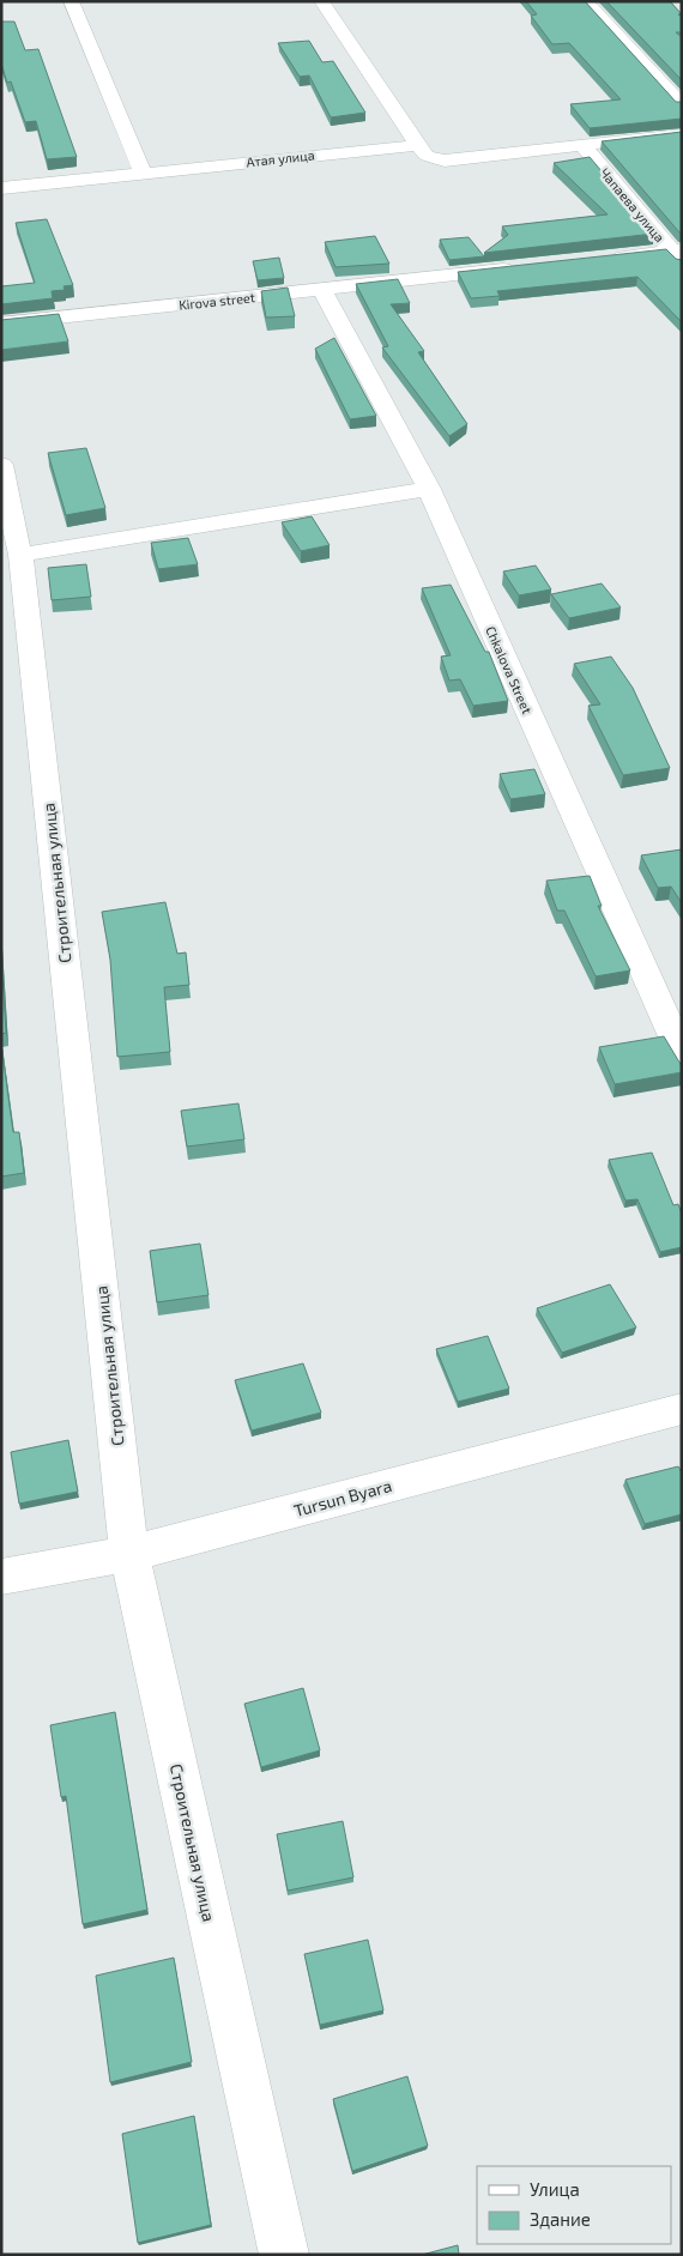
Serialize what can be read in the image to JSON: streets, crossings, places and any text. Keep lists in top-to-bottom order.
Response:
{
  "streets": {
    "street": [
      "Атая улица",
      "Чапаева улица",
      "Kirova street",
      "Chkalova Street",
      "Строительная улица",
      "Tursun Byara"
    ]
  },
  "crossings": [
    ["Kirova street", "Chkalova Street"],
    ["Строительная улица", "Tursun Byara"]
  ],
  "legend": ["Улица", "Здание"]
}
